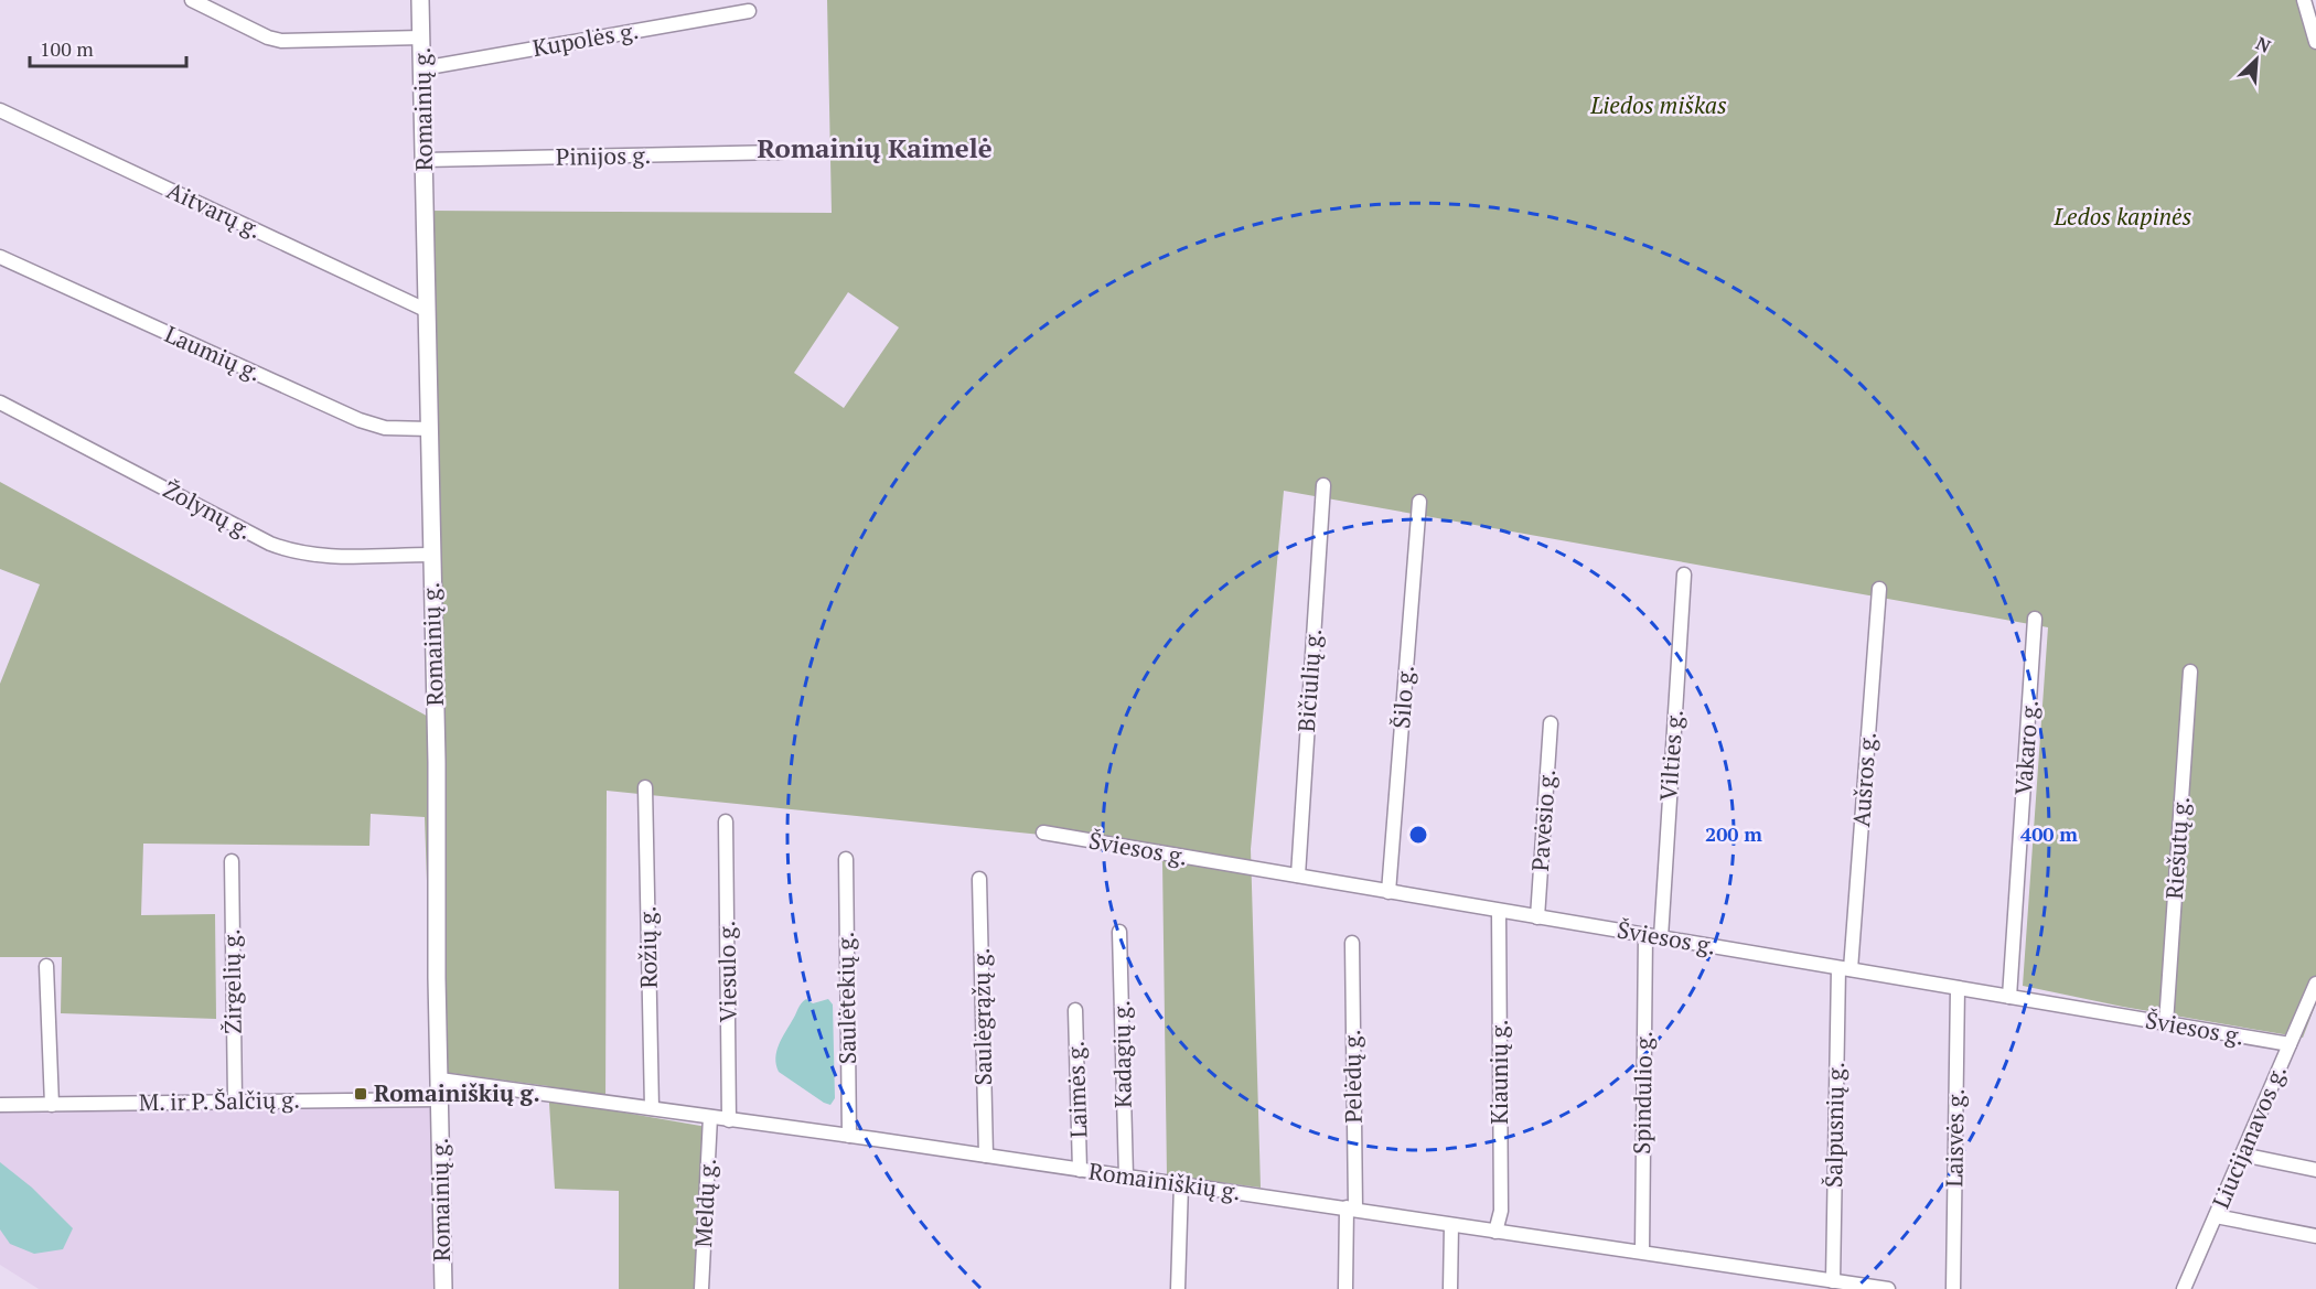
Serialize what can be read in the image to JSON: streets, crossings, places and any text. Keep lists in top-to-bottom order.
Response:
{
  "streets": {
    "main road": ["Romainių g."],
    "street": [
      "Kupolės g.",
      "Pinijos g.",
      "Aitvarų g.",
      "Laumių g.",
      "Žolynų g.",
      "Bičiulių g.",
      "Šilo g.",
      "Vakaro g.",
      "Vilties g.",
      "Aušros g.",
      "Pavėsio g.",
      "Riešutų g.",
      "Šviesos g.",
      "Rožių g.",
      "Viesulo g.",
      "Žirgelių g.",
      "Saulėtekių g.",
      "Saulėgrąžų g.",
      "Kadagių g.",
      "Kiaunių g.",
      "Pelėdų g.",
      "Laimės g.",
      "Spindulio g.",
      "M. ir P. Šalčių g.",
      "Šalpusnių g.",
      "Liucijanavos g.",
      "Laisvės g.",
      "Romainiškių g.",
      "Meldų g."
    ]
  },
  "crossings": [
    ["Kupolės g.", "Romainių g."],
    ["Romainių g.", "Pinijos g."],
    ["Romainių g.", "Aitvarų g."],
    ["Romainių g.", "Laumių g."],
    ["Romainių g.", "Žolynų g."],
    ["Romainių g.", "M. ir P. Šalčių g."],
    ["Romainių g.", "Romainiškių g."],
    ["Bičiulių g.", "Šviesos g."],
    ["Šilo g.", "Šviesos g."],
    ["Vakaro g.", "Šviesos g."],
    ["Vilties g.", "Šviesos g."],
    ["Aušros g.", "Šviesos g."],
    ["Aušros g.", "Šalpusnių g."],
    ["Pavėsio g.", "Šviesos g."],
    ["Riešutų g.", "Šviesos g."],
    ["Šviesos g.", "Kiaunių g."],
    ["Šviesos g.", "Spindulio g."],
    ["Šviesos g.", "Šalpusnių g."],
    ["Šviesos g.", "Liucijanavos g."],
    ["Šviesos g.", "Laisvės g."],
    ["Rožių g.", "Romainiškių g."],
    ["Viesulo g.", "Romainiškių g."],
    ["Žirgelių g.", "M. ir P. Šalčių g."],
    ["Saulėtekių g.", "Romainiškių g."],
    ["Saulėgrąžų g.", "Romainiškių g."],
    ["Kadagių g.", "Romainiškių g."],
    ["Kiaunių g.", "Romainiškių g."],
    ["Pelėdų g.", "Romainiškių g."],
    ["Laimės g.", "Romainiškių g."],
    ["Spindulio g.", "Romainiškių g."],
    ["Šalpusnių g.", "Romainiškių g."],
    ["Romainiškių g.", "Meldų g."]
  ],
  "districts": ["Romainių Kaimelė"],
  "parks": ["Liedos miškas", "Ledos kapinės"],
  "places": {
    "transit": ["Romainiškių g."]
  },
  "scale_bar": "100 m",
  "north": "top right",
  "rings": ["200 m", "400 m"]
}
